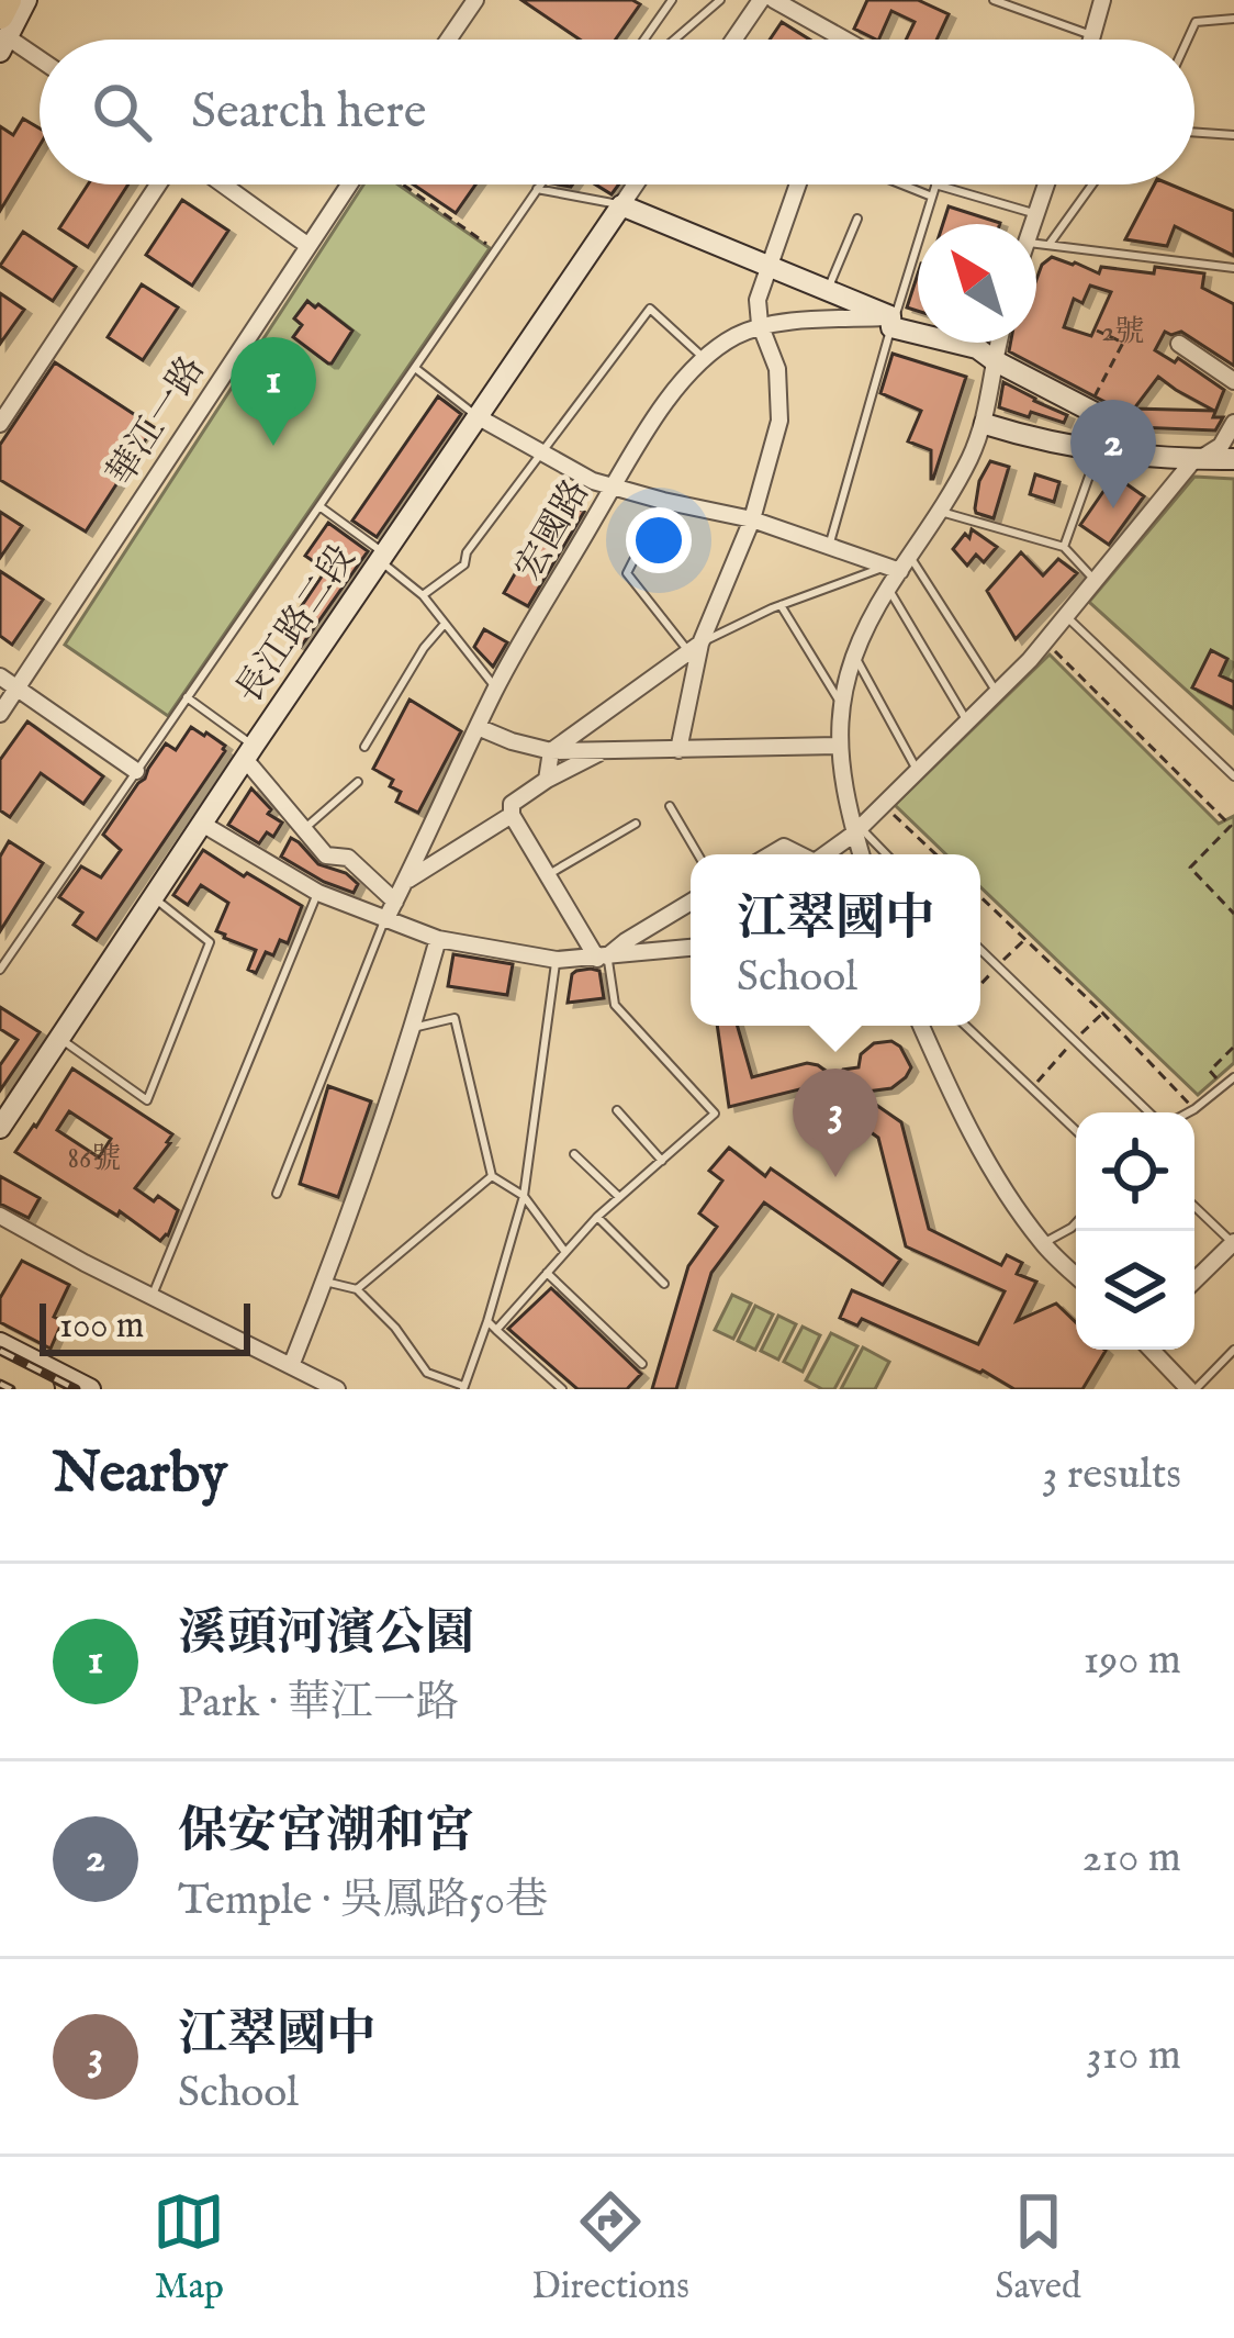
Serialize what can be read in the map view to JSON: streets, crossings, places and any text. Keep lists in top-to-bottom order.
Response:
{
  "streets": {
    "street": ["華江一路", "宏國路", "長江路二段"]
  },
  "house_numbers": ["2號", "86號"],
  "scale_bar": "100 m",
  "north": "top left",
  "page": {
    "search": "Search here",
    "pins": ["1", "2", "3"],
    "popup": ["江翠國中", "School"],
    "scale": "100 m",
    "heading": ["Nearby", "3 results"],
    "list": [
      {
        "mark": "1",
        "name": "溪頭河濱公園",
        "note": "Park · 華江一路",
        "value": "190 m"
      },
      {
        "mark": "2",
        "name": "保安宮潮和宮",
        "note": "Temple · 吳鳳路50巷",
        "value": "210 m"
      },
      {
        "mark": "3",
        "name": "江翠國中",
        "note": "School",
        "value": "310 m"
      }
    ],
    "nav": ["Map", "Directions", "Saved"]
  }
}
